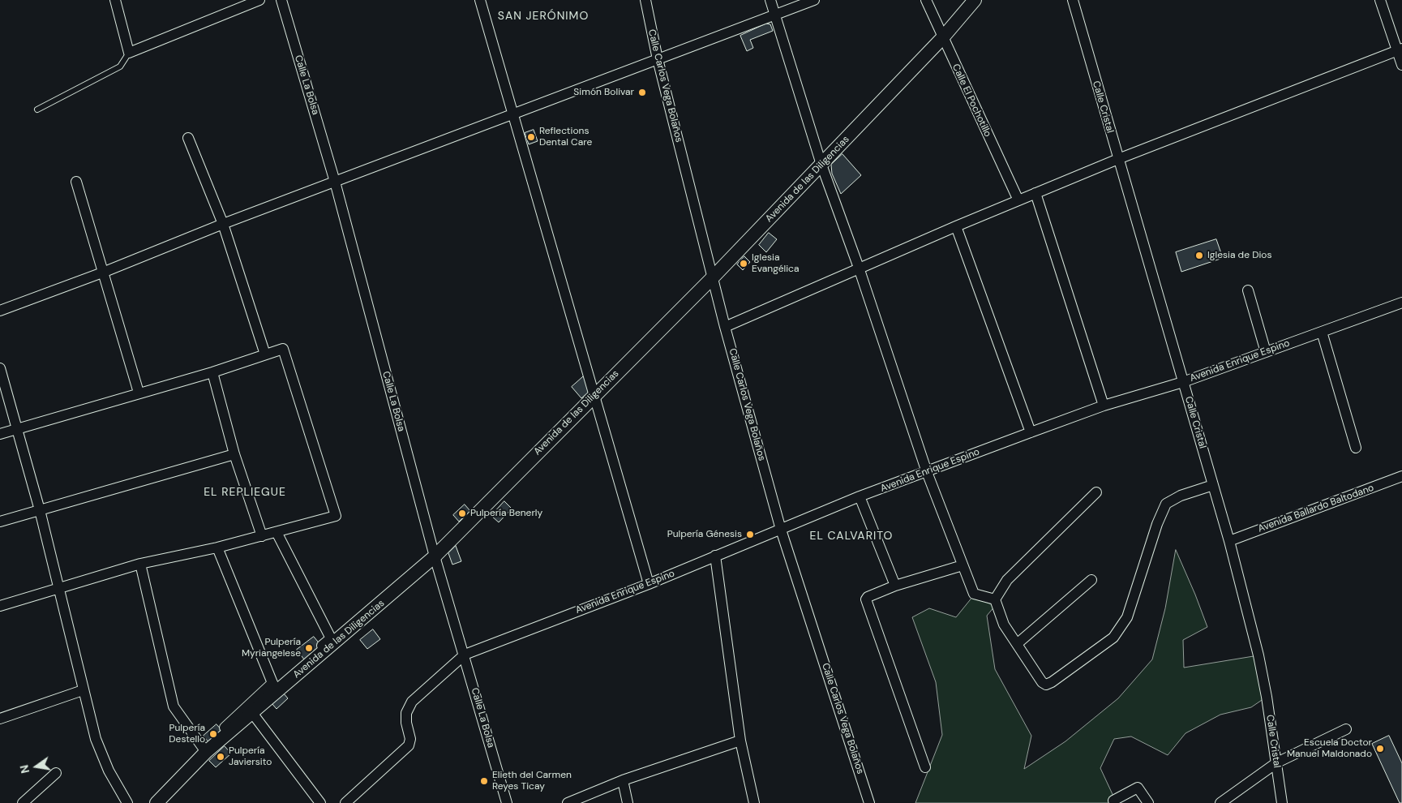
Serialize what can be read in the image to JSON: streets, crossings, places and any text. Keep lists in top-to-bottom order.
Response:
{
  "streets": {
    "street": [
      "Calle La Bolsa",
      "Calle Carlos Vega Bolaños",
      "Calle El Pochotillo",
      "Calle Cristal",
      "Avenida de las Diligencias",
      "Avenida Enrique Espino",
      "Avenida Ballardo Baltodano"
    ]
  },
  "crossings": [
    ["Calle La Bolsa", "Avenida de las Diligencias"],
    ["Calle La Bolsa", "Avenida Enrique Espino"],
    ["Calle Carlos Vega Bolaños", "Avenida de las Diligencias"],
    ["Calle Carlos Vega Bolaños", "Avenida Enrique Espino"],
    ["Calle El Pochotillo", "Avenida de las Diligencias"],
    ["Calle Cristal", "Avenida Enrique Espino"],
    ["Calle Cristal", "Avenida Ballardo Baltodano"]
  ],
  "districts": ["SAN JERÓNIMO", "EL REPLIEGUE", "EL CALVARITO"],
  "places": [
    "Simón Bolivar",
    "Reflections Dental Care",
    "Iglesia de Dios",
    "Iglesia Evangélica",
    "Pulpería Benerly",
    "Pulpería Génesis",
    "Pulpería Myriangelese",
    "Pulpería Destello",
    "Escuela Doctor Manuel Maldonado",
    "Pulpería Javiersito",
    "Elieth del Carmen Reyes Ticay"
  ],
  "north": "left"
}
